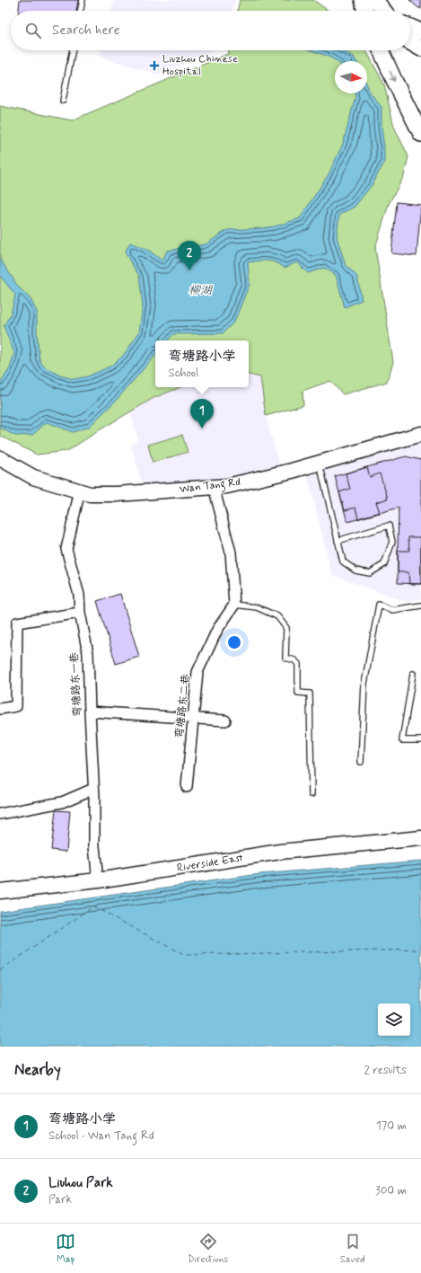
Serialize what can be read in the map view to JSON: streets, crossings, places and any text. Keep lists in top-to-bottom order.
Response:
{
  "streets": {
    "street": [
      "Wan Tang Rd",
      "弯塘路东一巷",
      "弯塘路东二巷",
      "Riverside East"
    ]
  },
  "crossings": [
    ["Wan Tang Rd", "弯塘路东一巷"],
    ["弯塘路东一巷", "Riverside East"]
  ],
  "water": ["柳湖"],
  "places": {
    "health": ["Liuzhou Chinese Hospital"]
  },
  "north": "right",
  "page": {
    "search": "Search here",
    "pins": ["2", "1"],
    "popup": ["弯塘路小学", "School"],
    "heading": ["Nearby", "2 results"],
    "list": [
      {
        "mark": "1",
        "name": "弯塘路小学",
        "note": "School · Wan Tang Rd",
        "value": "170 m"
      },
      {
        "mark": "2",
        "name": "Liuhou Park",
        "note": "Park",
        "value": "300 m"
      }
    ],
    "nav": ["Map", "Directions", "Saved"]
  }
}
